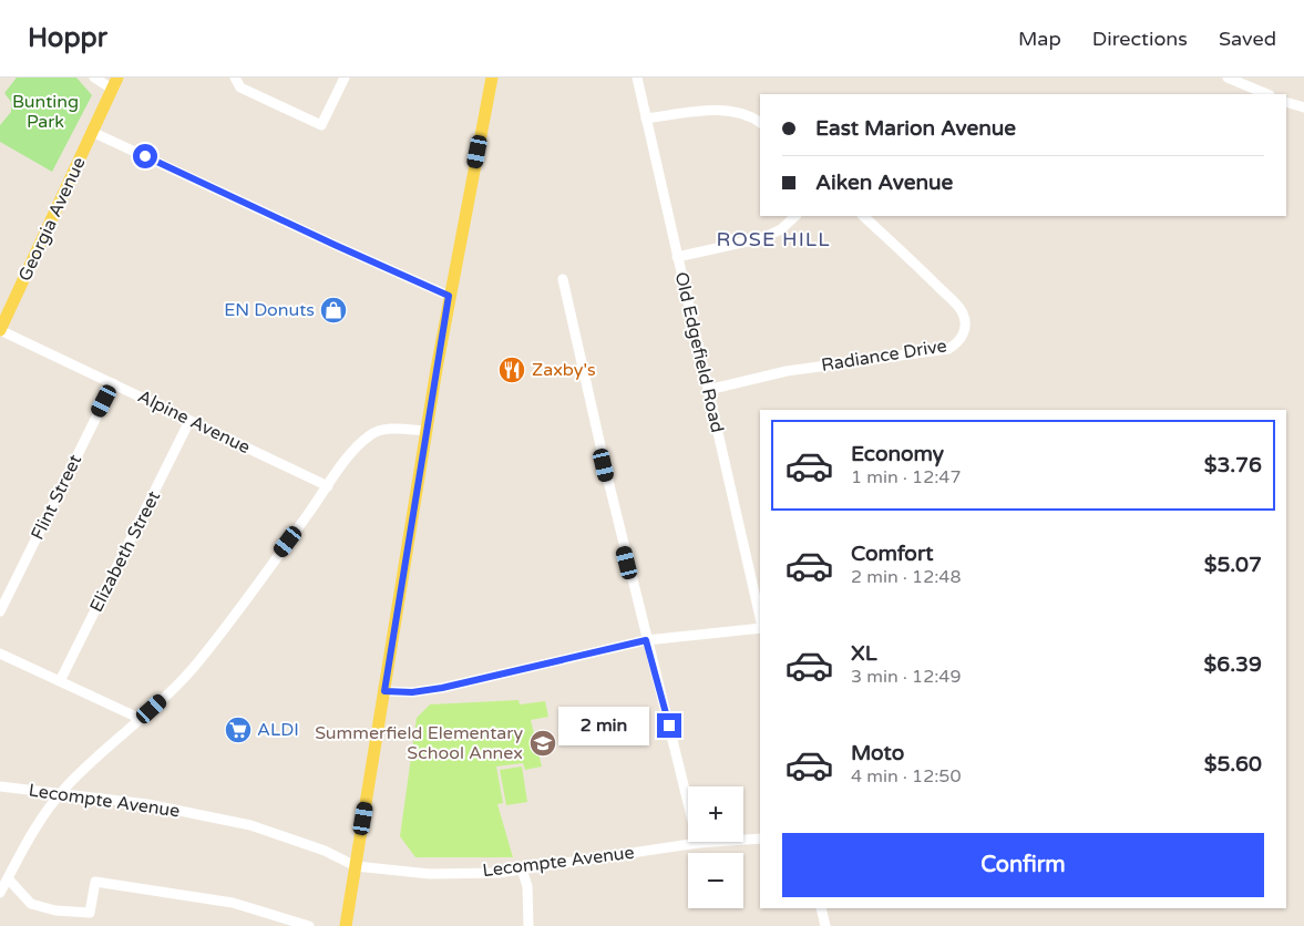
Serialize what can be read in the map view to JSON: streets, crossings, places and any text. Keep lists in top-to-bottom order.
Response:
{
  "streets": {
    "main road": ["Georgia Avenue"],
    "street": [
      "Old Edgefield Road",
      "Radiance Drive",
      "Alpine Avenue",
      "Flint Street",
      "Elizabeth Street",
      "Lecompte Avenue"
    ]
  },
  "crossings": [
    ["Georgia Avenue", "Alpine Avenue"],
    ["Old Edgefield Road", "Radiance Drive"],
    ["Alpine Avenue", "Flint Street"],
    ["Alpine Avenue", "Elizabeth Street"]
  ],
  "districts": ["ROSE HILL"],
  "parks": ["Bunting Park"],
  "places": {
    "shop": ["EN Donuts"],
    "restaurant": ["Zaxby's"],
    "supermarket": ["ALDI"],
    "school or university": ["Summerfield Elementary School Annex"]
  },
  "page": {
    "header": "Hoppr",
    "nav": ["Map", "Directions", "Saved"],
    "banner": ["East Marion Avenue", "Aiken Avenue"],
    "list": [
      {
        "name": "Economy",
        "note": "1 min · 12:47",
        "value": "$3.76"
      },
      {
        "name": "Comfort",
        "note": "2 min · 12:48",
        "value": "$5.07"
      },
      {
        "name": "XL",
        "note": "3 min · 12:49",
        "value": "$6.39"
      },
      {
        "name": "Moto",
        "note": "4 min · 12:50",
        "value": "$5.60"
      }
    ],
    "bubble": "2 min",
    "map_buttons": ["+", "−"],
    "buttons": "Confirm"
  }
}
